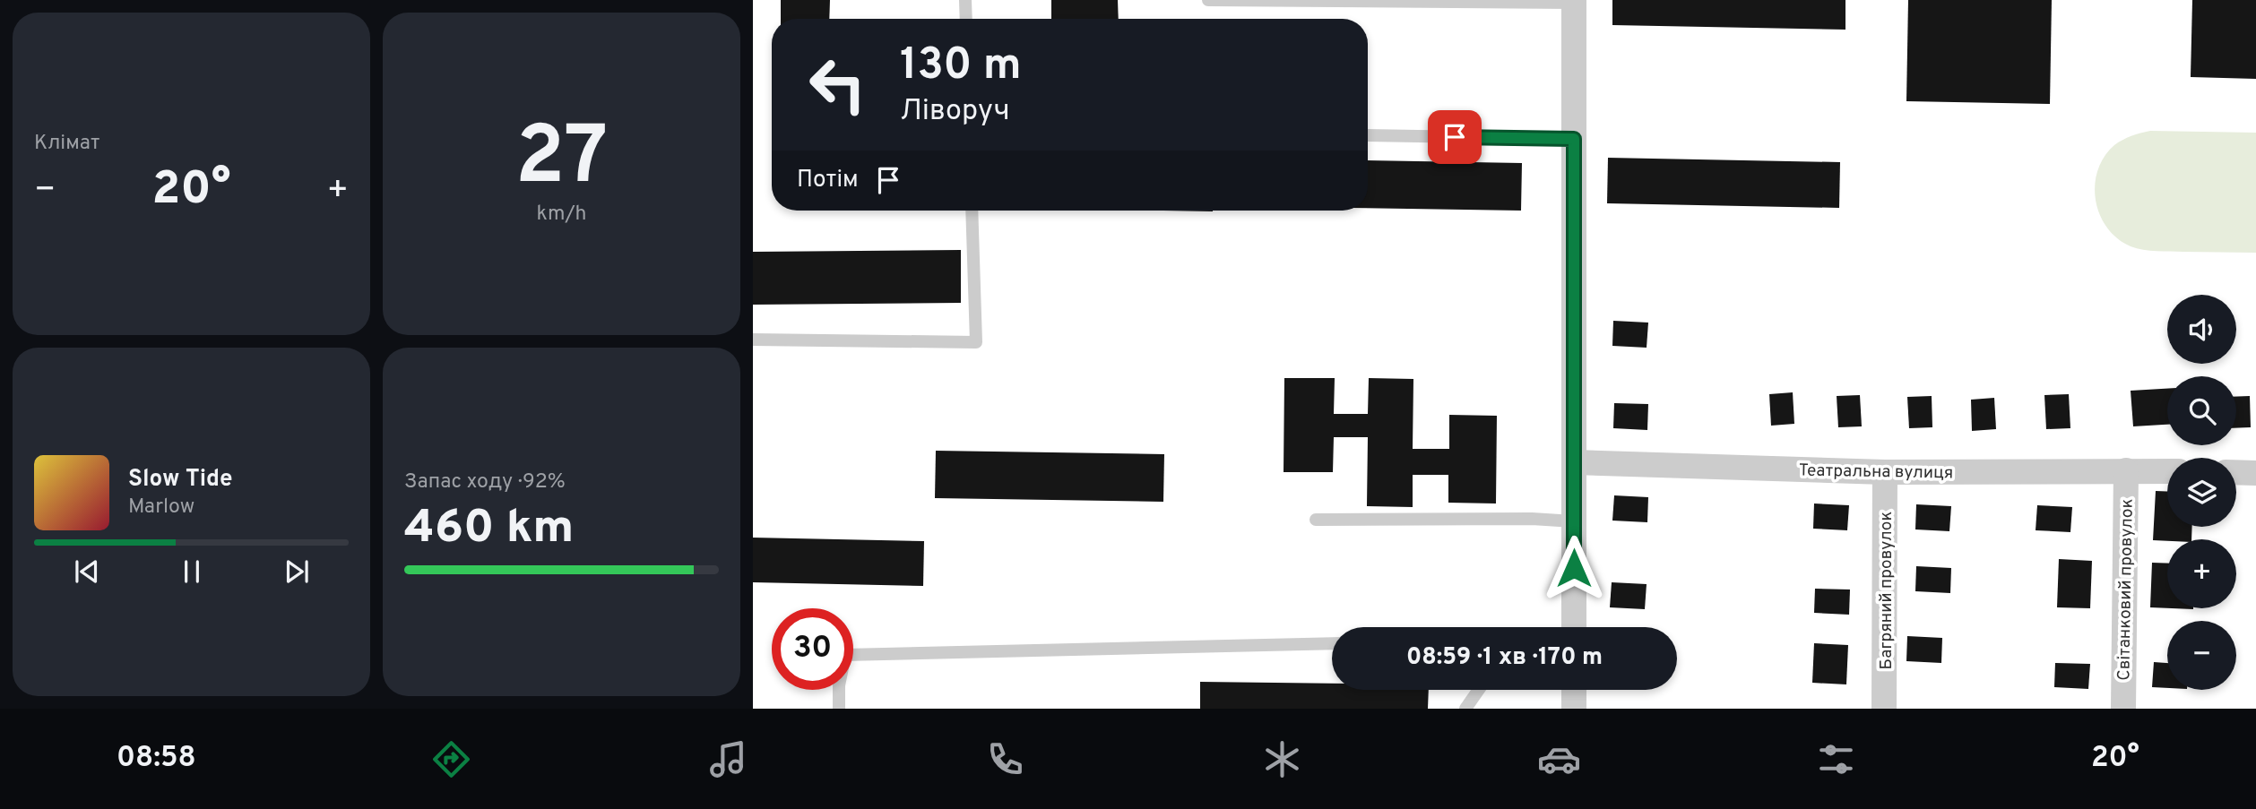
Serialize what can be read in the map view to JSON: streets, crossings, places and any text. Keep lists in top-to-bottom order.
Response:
{
  "streets": {
    "street": ["Театральна вулиця", "Світанковий провулок", "Багряний провулок"]
  },
  "crossings": [
    ["Театральна вулиця", "Світанковий провулок"],
    ["Театральна вулиця", "Багряний провулок"]
  ],
  "page": {
    "tile": [
      "Клімат",
      ["27", "km/h"],
      ["Запас ходу · 92%", "460 km"]
    ],
    "turn": ["130 m", "Ліворуч"],
    "then": "Потім",
    "heat": ["−", "20°", "+"],
    "map_buttons": ["+", "−"],
    "song": ["Slow Tide", "Marlow"],
    "limit": "30",
    "trip": "08:59 · 1 хв · 170 m",
    "tabs": ["08:58", "20°"]
  }
}
